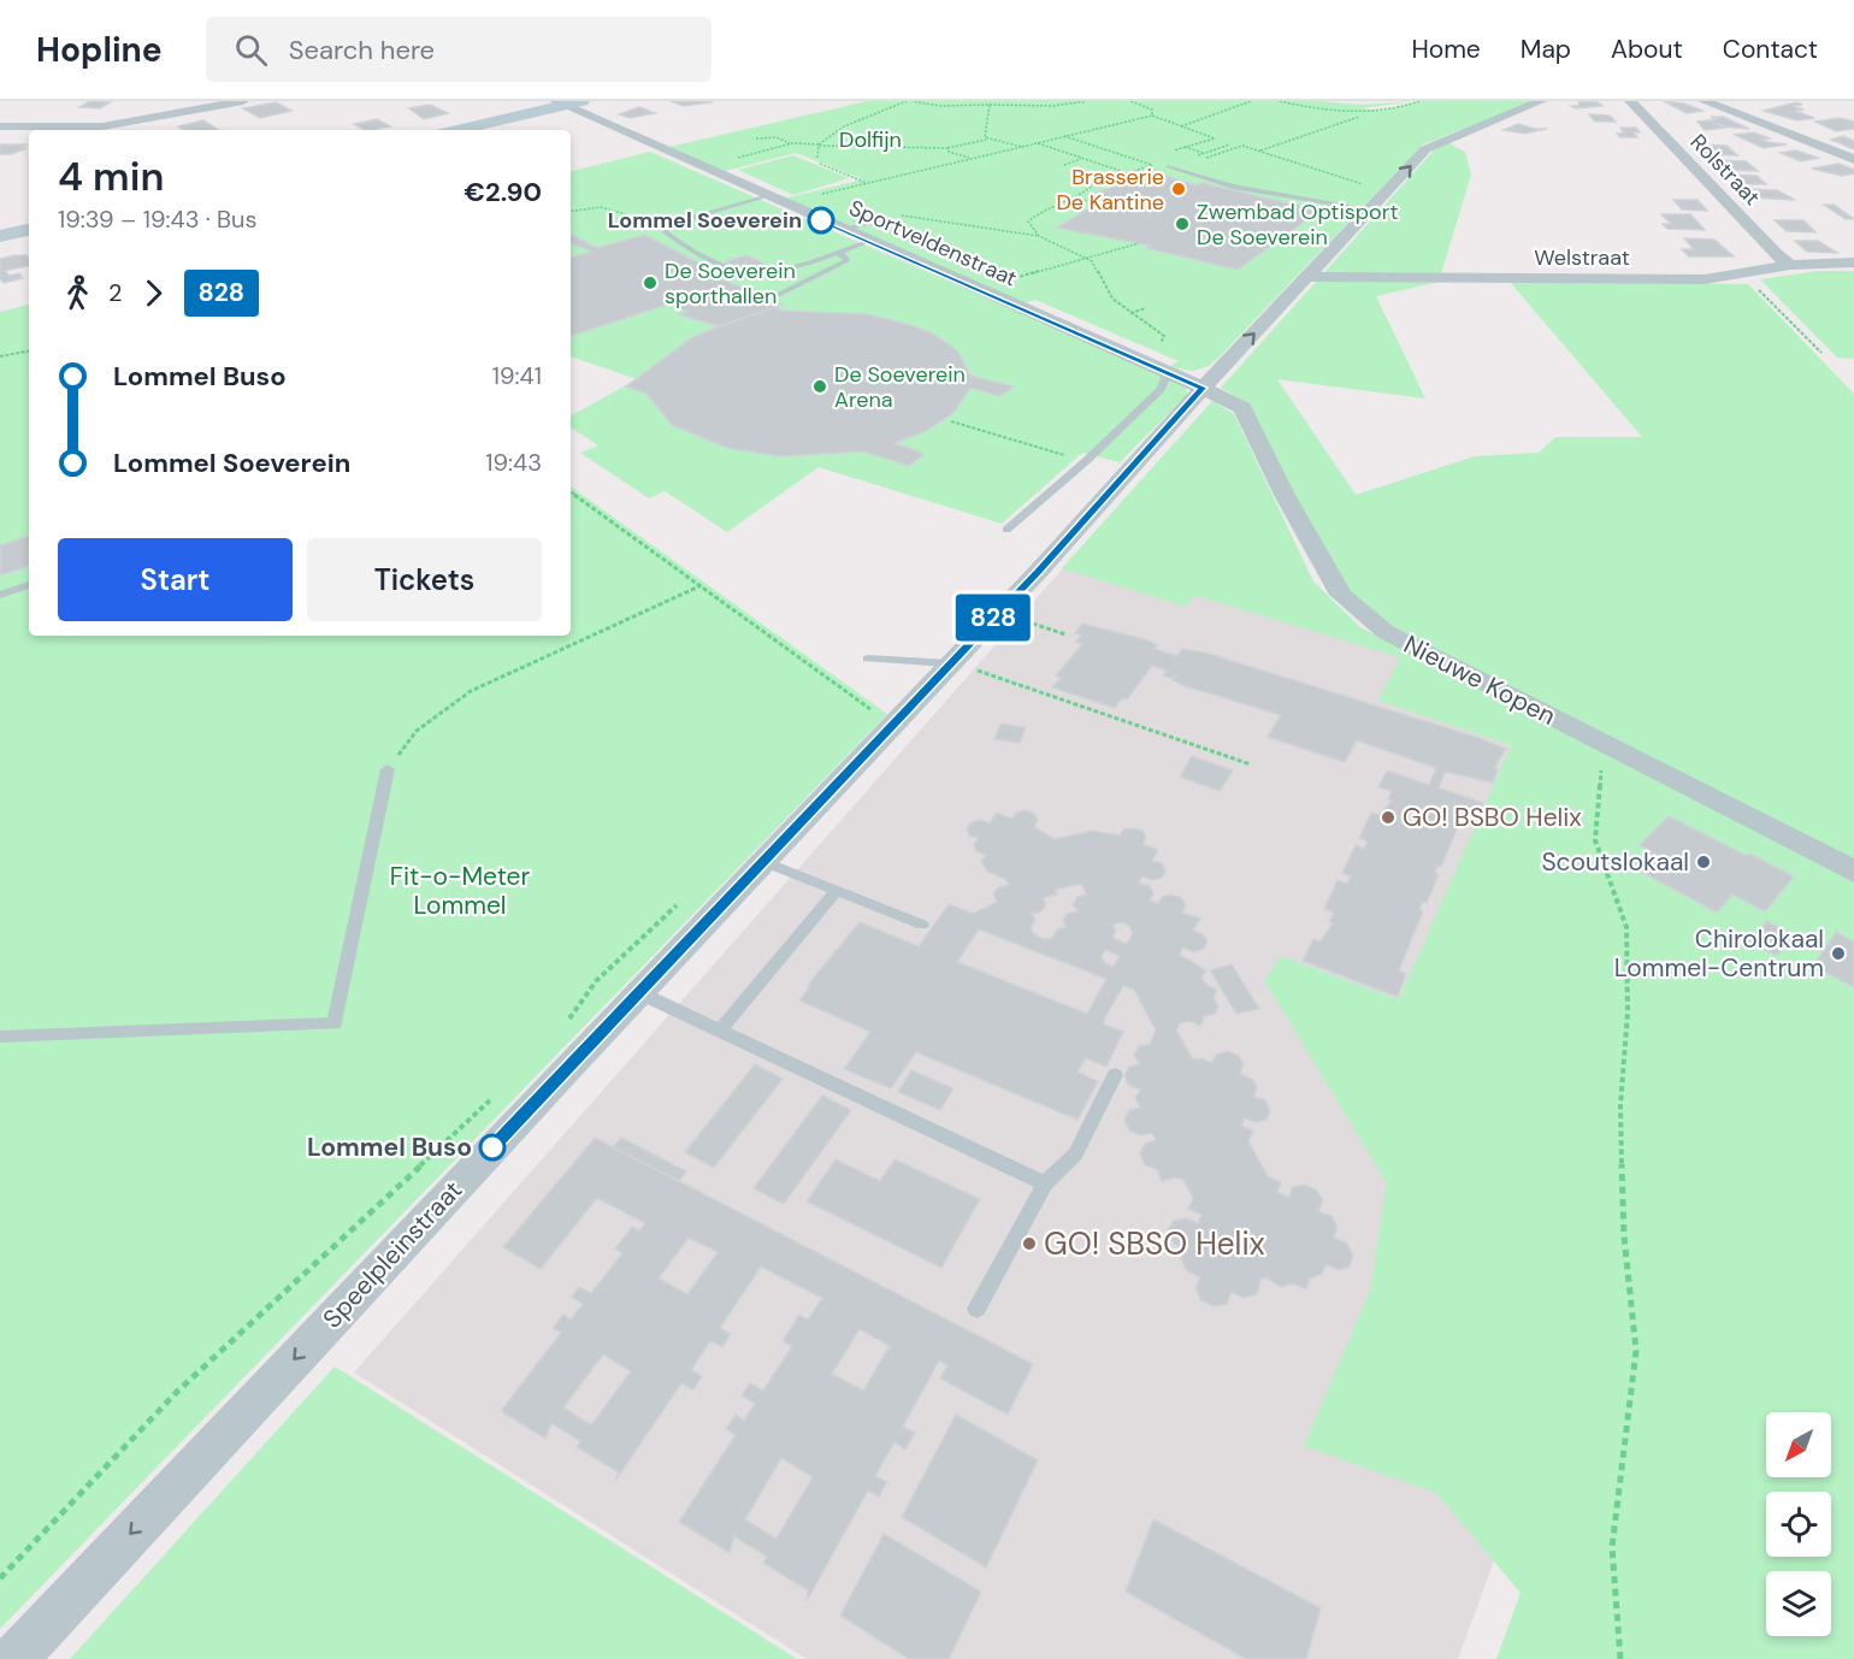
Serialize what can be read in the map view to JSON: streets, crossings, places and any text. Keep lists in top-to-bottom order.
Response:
{
  "streets": {
    "street": [
      "Rolstraat",
      "Sportveldenstraat",
      "Welstraat",
      "Nieuwe Kopen",
      "Speelpleinstraat"
    ]
  },
  "crossings": [
    ["Rolstraat", "Welstraat"],
    ["Sportveldenstraat", "Nieuwe Kopen"],
    ["Sportveldenstraat", "Speelpleinstraat"],
    ["Welstraat", "Speelpleinstraat"],
    ["Nieuwe Kopen", "Speelpleinstraat"]
  ],
  "parks": ["Dolfijn", "Fit-o-Meter Lommel"],
  "places": [
    "Brasserie De Kantine",
    "Lommel Soeverein",
    "Zwembad Optisport De Soeverein",
    "De Soeverein sporthallen",
    "De Soeverein Arena",
    "GO! BSBO Helix",
    "Scoutslokaal",
    "Chirolokaal Lommel-Centrum",
    "Lommel Buso",
    "GO! SBSO Helix"
  ],
  "lines": ["bus line 828"],
  "north": "bottom left",
  "page": {
    "header": "Hopline",
    "search": "Search here",
    "nav": [
      "Home",
      "Map",
      "About",
      "Contact"
    ],
    "on_map": "828",
    "heading": ["4 min", "19:39 – 19:43 · Bus", "€2.90"],
    "legs": ["2", "828"],
    "list": [
      {
        "name": "Lommel Buso",
        "value": "19:41"
      },
      {
        "name": "Lommel Soeverein",
        "value": "19:43"
      }
    ],
    "buttons": ["Start", "Tickets"]
  }
}
